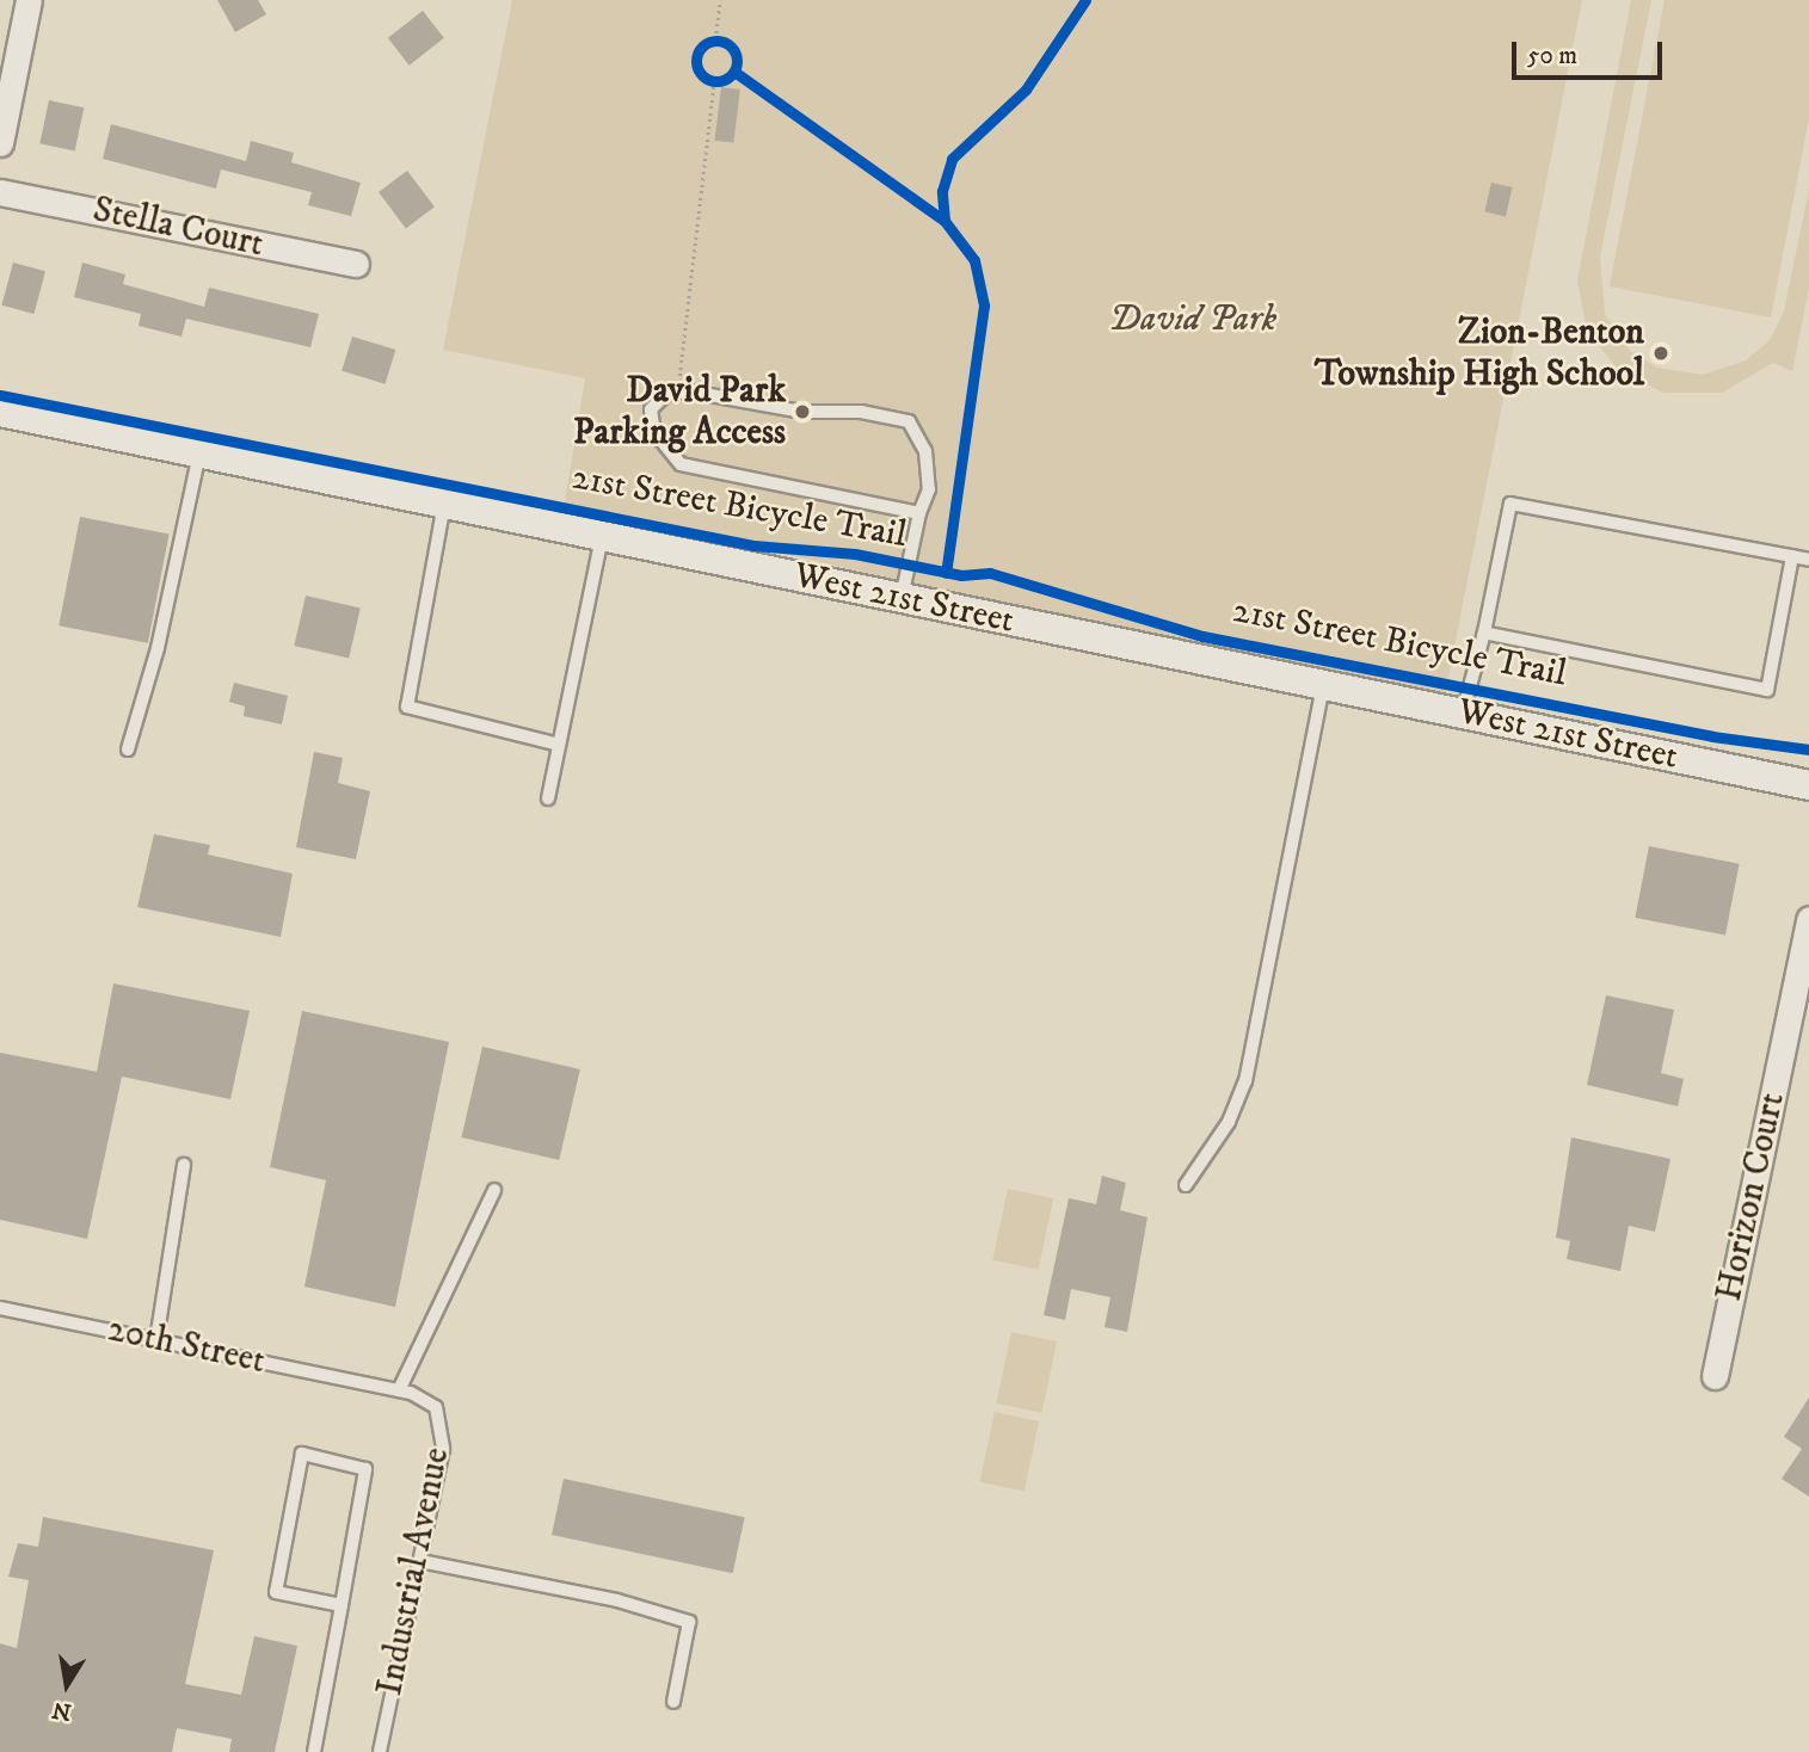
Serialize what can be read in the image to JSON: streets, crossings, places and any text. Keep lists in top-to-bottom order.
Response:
{
  "streets": {
    "street": ["Stella Court", "West 21st Street", "Horizon Court"],
    "lane": ["20th Street", "Industrial Avenue"],
    "cycle path": ["21st Street Bicycle Trail"]
  },
  "crossings": [
    ["20th Street", "Industrial Avenue"]
  ],
  "parks": ["David Park"],
  "places": ["Zion-Benton Township High School", "David Park Parking Access"],
  "scale_bar": "50 m",
  "north": "bottom"
}
